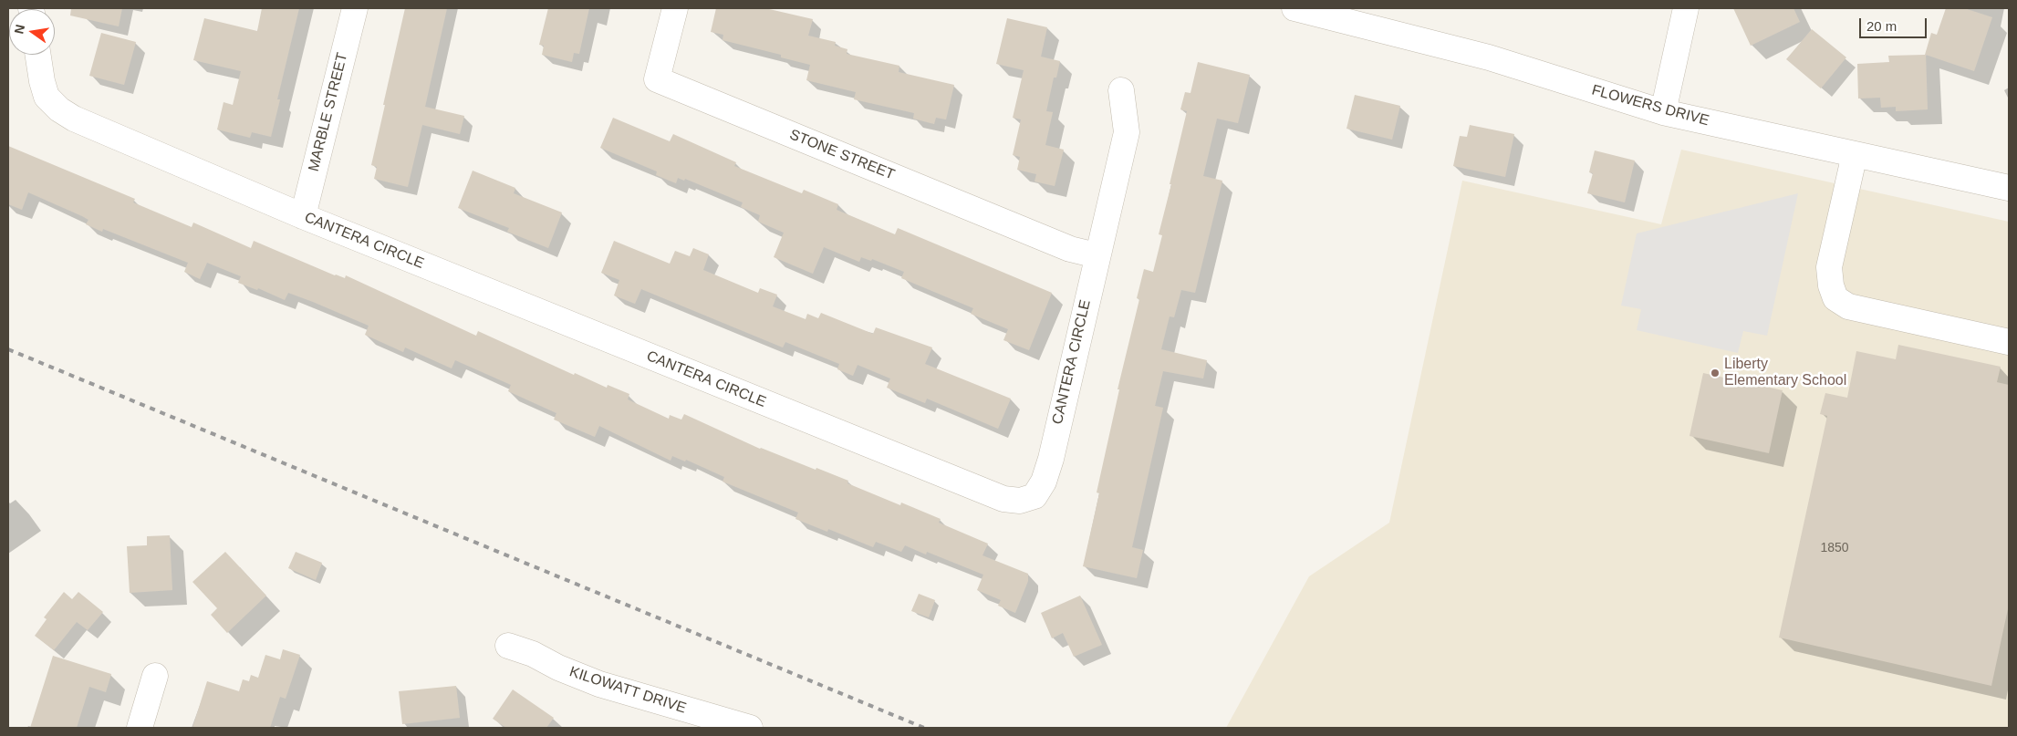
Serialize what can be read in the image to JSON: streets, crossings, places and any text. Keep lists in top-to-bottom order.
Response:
{
  "streets": {
    "street": [
      "FLOWERS DRIVE",
      "MARBLE STREET",
      "STONE STREET",
      "CANTERA CIRCLE",
      "KILOWATT DRIVE"
    ]
  },
  "crossings": [
    ["MARBLE STREET", "CANTERA CIRCLE"],
    ["STONE STREET", "CANTERA CIRCLE"]
  ],
  "places": ["Liberty Elementary School"],
  "house_numbers": ["1850"],
  "scale_bar": "20 m",
  "north": "left"
}
